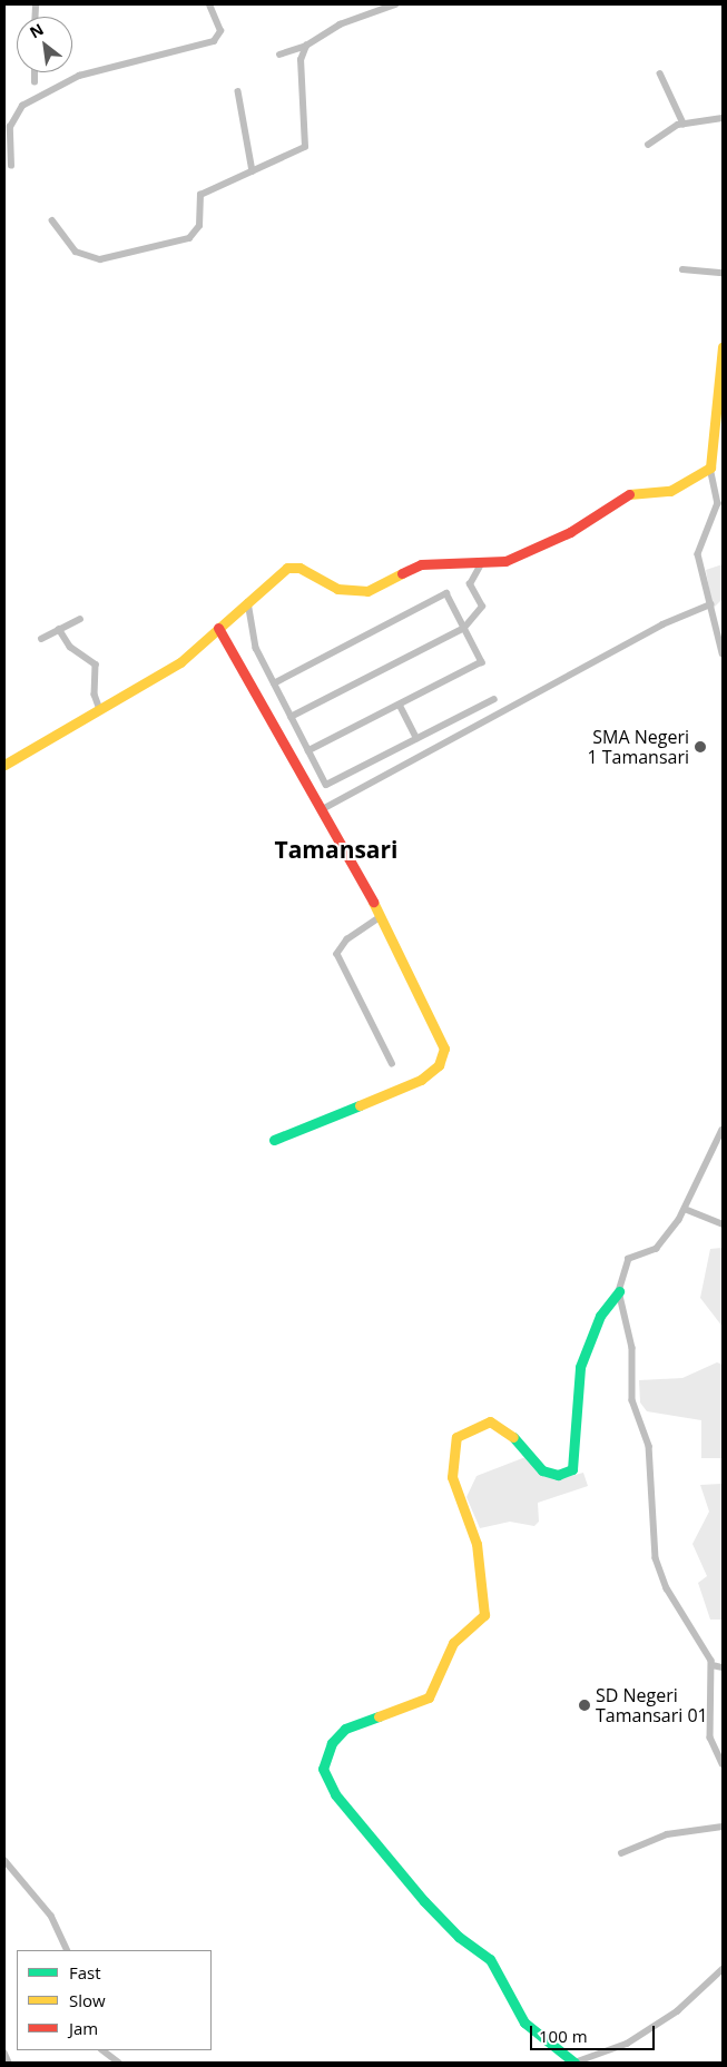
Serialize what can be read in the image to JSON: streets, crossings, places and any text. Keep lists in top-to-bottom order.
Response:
{
  "districts": ["Tamansari"],
  "places": ["SMA Negeri 1 Tamansari", "SD Negeri Tamansari 01"],
  "legend": ["Fast", "Slow", "Jam"],
  "scale_bar": "100 m",
  "north": "top left"
}
